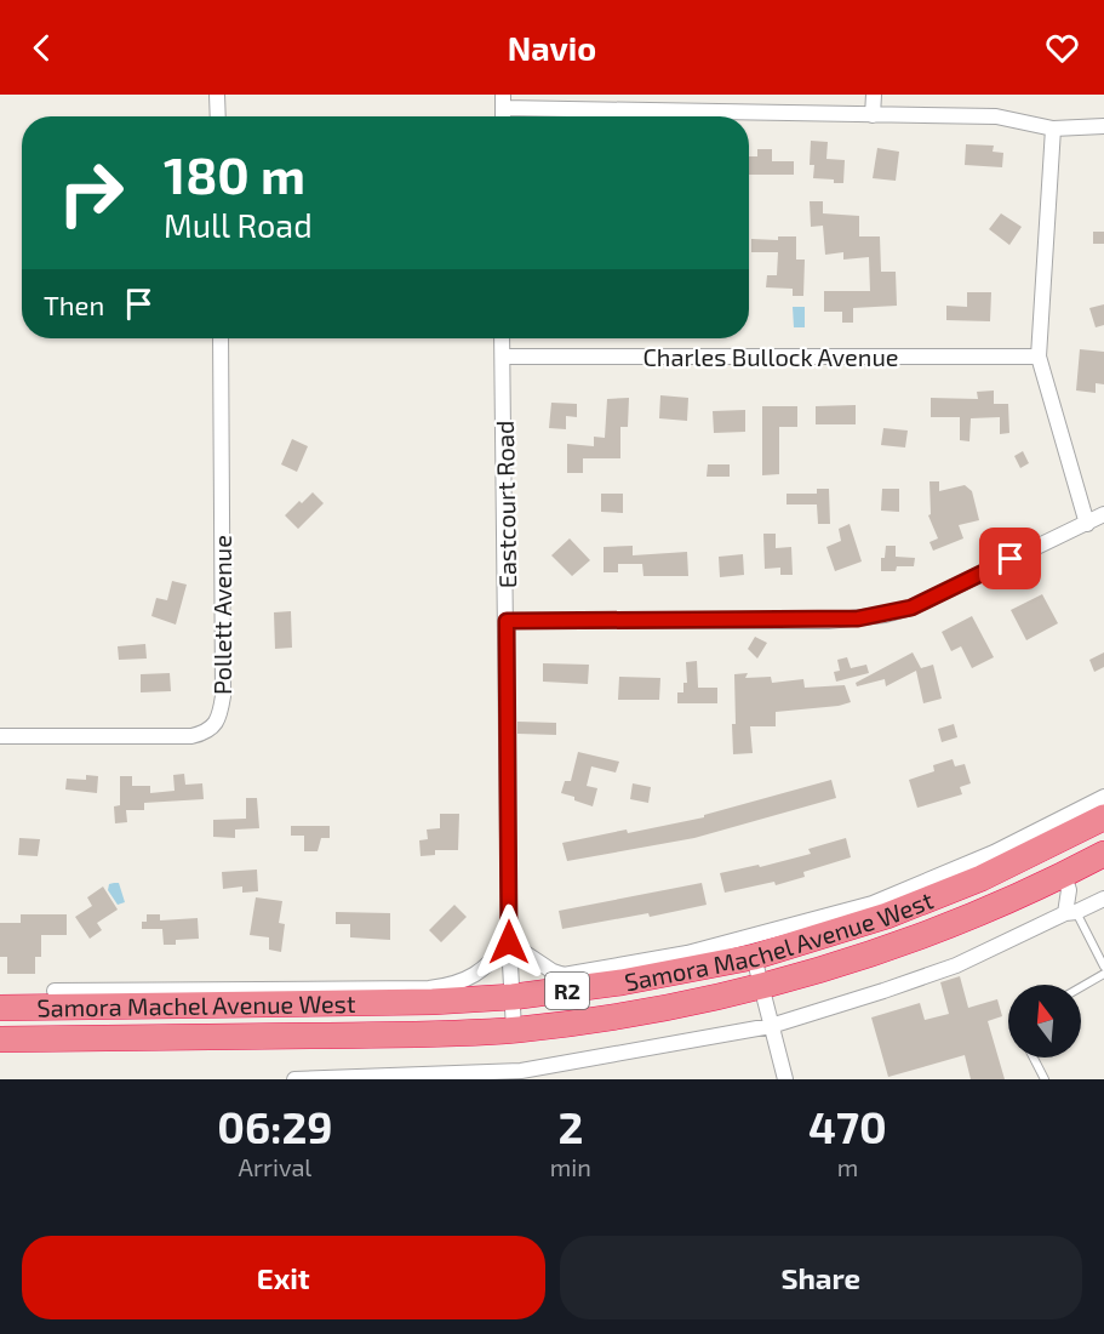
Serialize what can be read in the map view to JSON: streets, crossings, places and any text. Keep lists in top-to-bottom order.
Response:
{
  "streets": {
    "highway": ["Samora Machel Avenue West", "R2"],
    "street": ["Charles Bullock Avenue", "Eastcourt Road", "Pollett Avenue"]
  },
  "crossings": [
    ["Charles Bullock Avenue", "Eastcourt Road"],
    ["Eastcourt Road", "Samora Machel Avenue West"]
  ],
  "north": "top",
  "page": {
    "header": "Navio",
    "turn": ["180 m", "Mull Road"],
    "then": "Then",
    "eta": [
      "06:29",
      "Arrival",
      "2",
      "min",
      "470",
      "m"
    ],
    "buttons": ["Exit", "Share"]
  }
}
